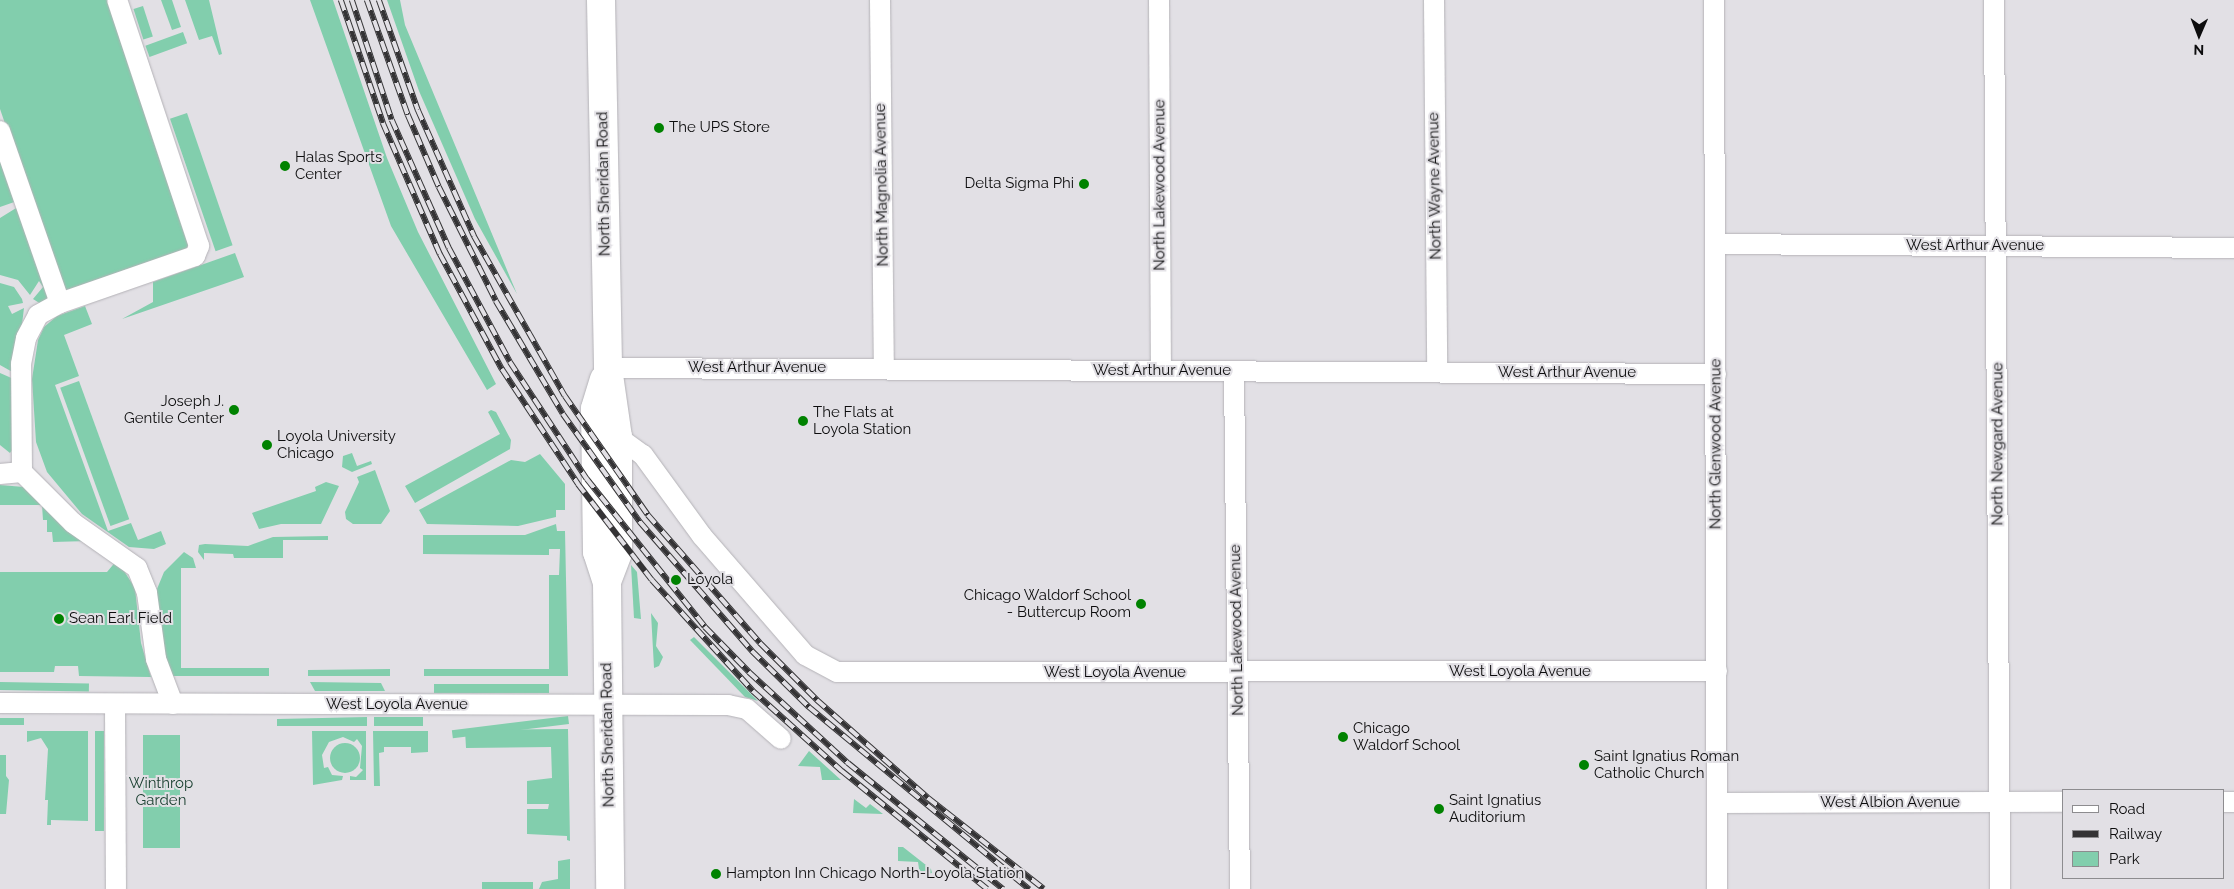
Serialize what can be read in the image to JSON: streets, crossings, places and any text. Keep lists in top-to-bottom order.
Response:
{
  "streets": {
    "main road": ["North Sheridan Road"],
    "street": [
      "North Magnolia Avenue",
      "North Lakewood Avenue",
      "North Wayne Avenue",
      "West Arthur Avenue",
      "North Glenwood Avenue",
      "North Newgard Avenue",
      "West Loyola Avenue",
      "West Albion Avenue"
    ]
  },
  "crossings": [
    ["North Sheridan Road", "West Arthur Avenue"],
    ["North Sheridan Road", "West Loyola Avenue"],
    ["North Magnolia Avenue", "West Arthur Avenue"],
    ["North Lakewood Avenue", "West Arthur Avenue"],
    ["North Lakewood Avenue", "West Loyola Avenue"],
    ["North Wayne Avenue", "West Arthur Avenue"],
    ["West Arthur Avenue", "North Glenwood Avenue"],
    ["West Arthur Avenue", "North Newgard Avenue"],
    ["North Glenwood Avenue", "West Loyola Avenue"],
    ["North Glenwood Avenue", "West Albion Avenue"],
    ["North Newgard Avenue", "West Albion Avenue"]
  ],
  "parks": ["Winthrop Garden"],
  "places": [
    "The UPS Store",
    "Halas Sports Center",
    "Delta Sigma Phi",
    "Joseph J. Gentile Center",
    "The Flats at Loyola Station",
    "Loyola University Chicago",
    "Loyola",
    "Chicago Waldorf School - Buttercup Room",
    "Sean Earl Field",
    "Chicago Waldorf School",
    "Saint Ignatius Roman Catholic Church",
    "Saint Ignatius Auditorium",
    "Hampton Inn Chicago North-Loyola Station"
  ],
  "legend": ["Road", "Railway", "Park"],
  "north": "bottom"
}
